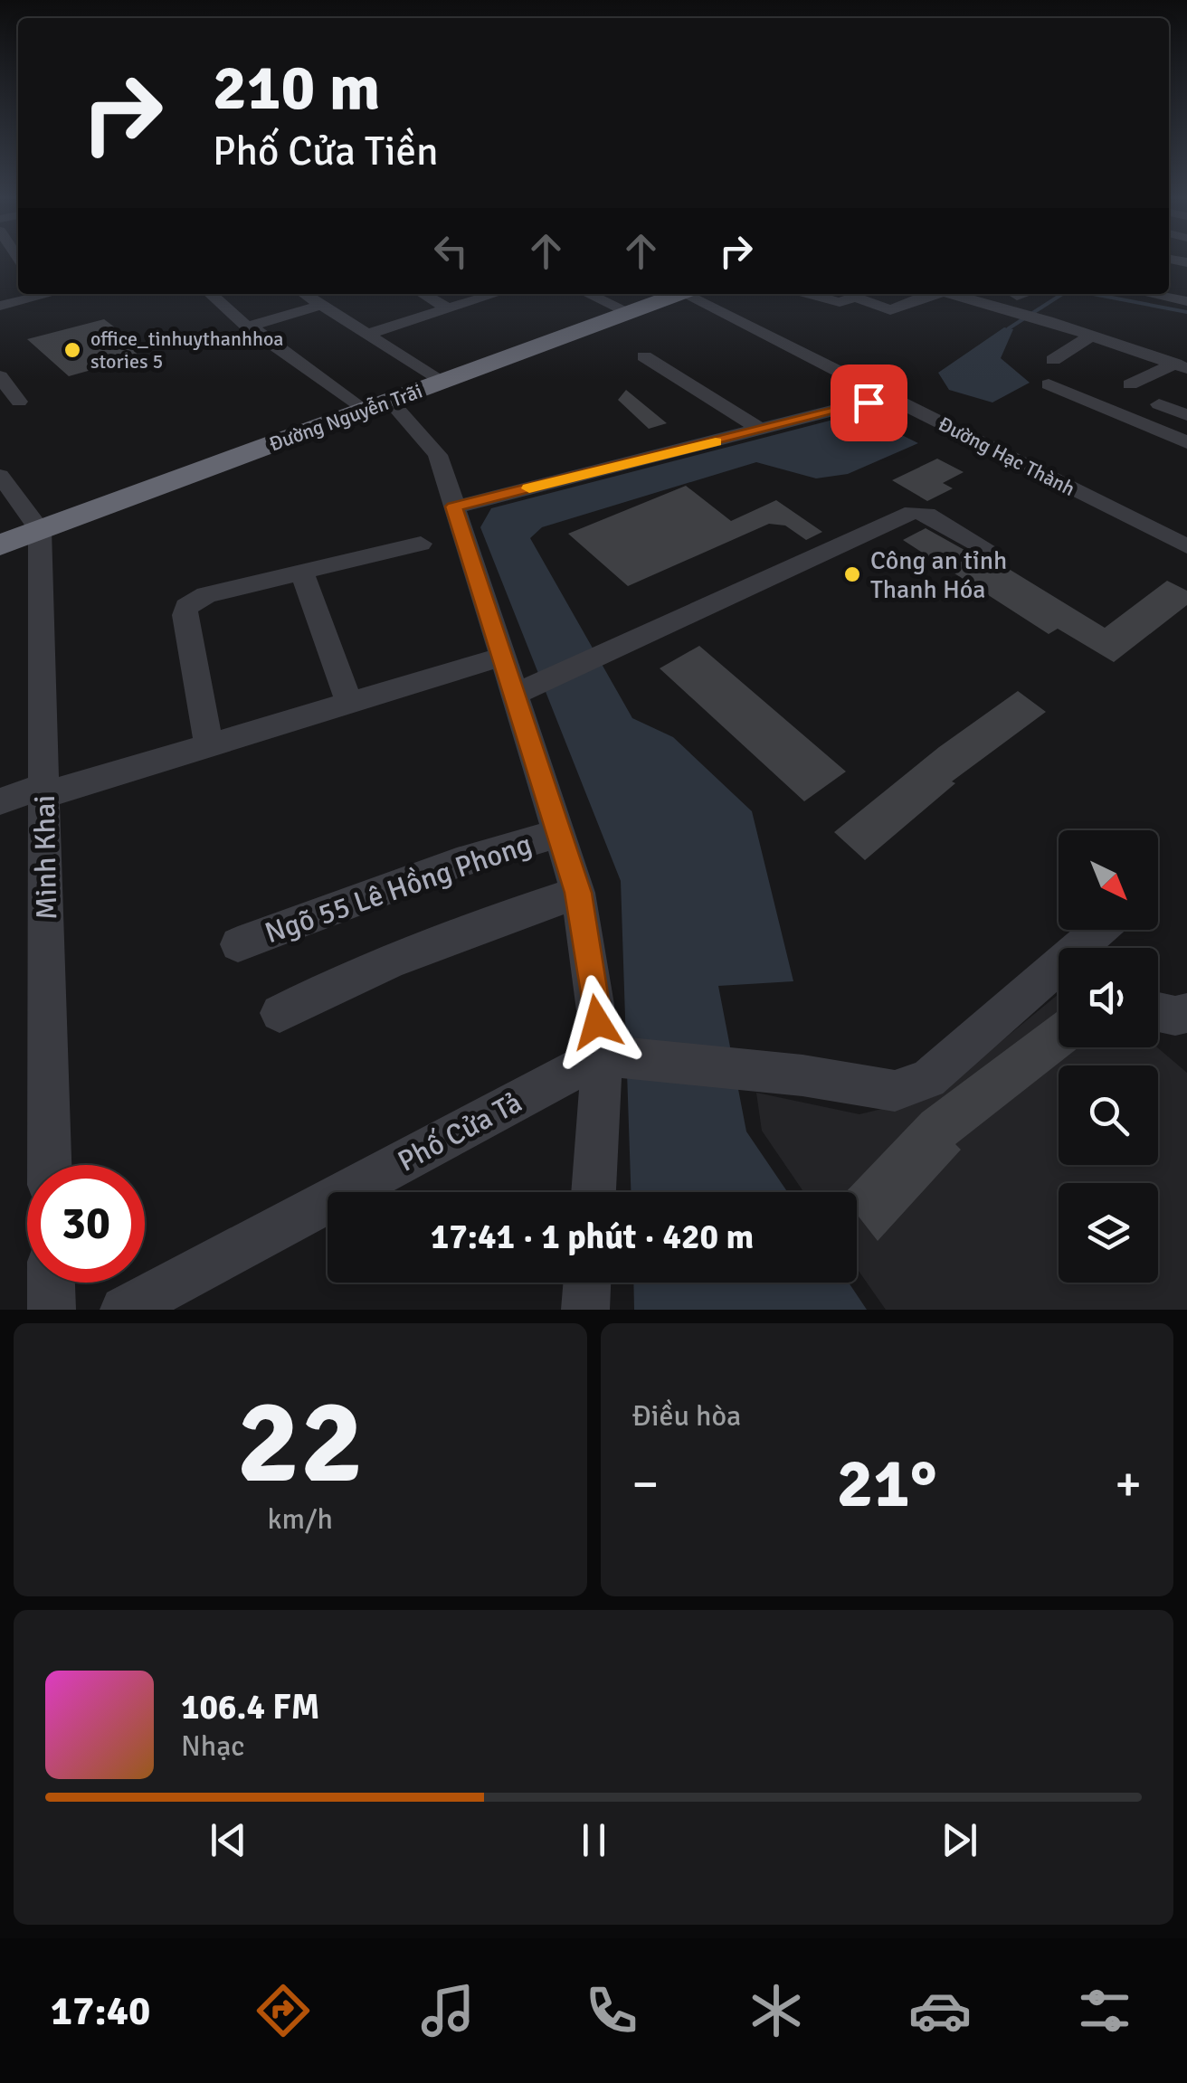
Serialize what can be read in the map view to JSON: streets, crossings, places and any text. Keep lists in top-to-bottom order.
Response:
{
  "streets": {
    "highway": ["Đường Nguyễn Trãi"],
    "street": [
      "Đường Hạc Thành",
      "Minh Khai",
      "Ngõ 55 Lê Hồng Phong",
      "Phố Cửa Tả"
    ]
  },
  "crossings": [
    ["Đường Nguyễn Trãi", "Minh Khai"]
  ],
  "places": ["office_tinhuythanhhoa stories 5", "Công an tỉnh Thanh Hóa"],
  "north": "bottom right",
  "page": {
    "turn": ["210 m", "Phố Cửa Tiền"],
    "limit": "30",
    "trip": "17:41 · 1 phút · 420 m",
    "tile": [
      ["22", "km/h"],
      "Điều hòa"
    ],
    "heat": ["−", "21°", "+"],
    "song": ["106.4 FM", "Nhạc"],
    "tabs": "17:40"
  }
}
